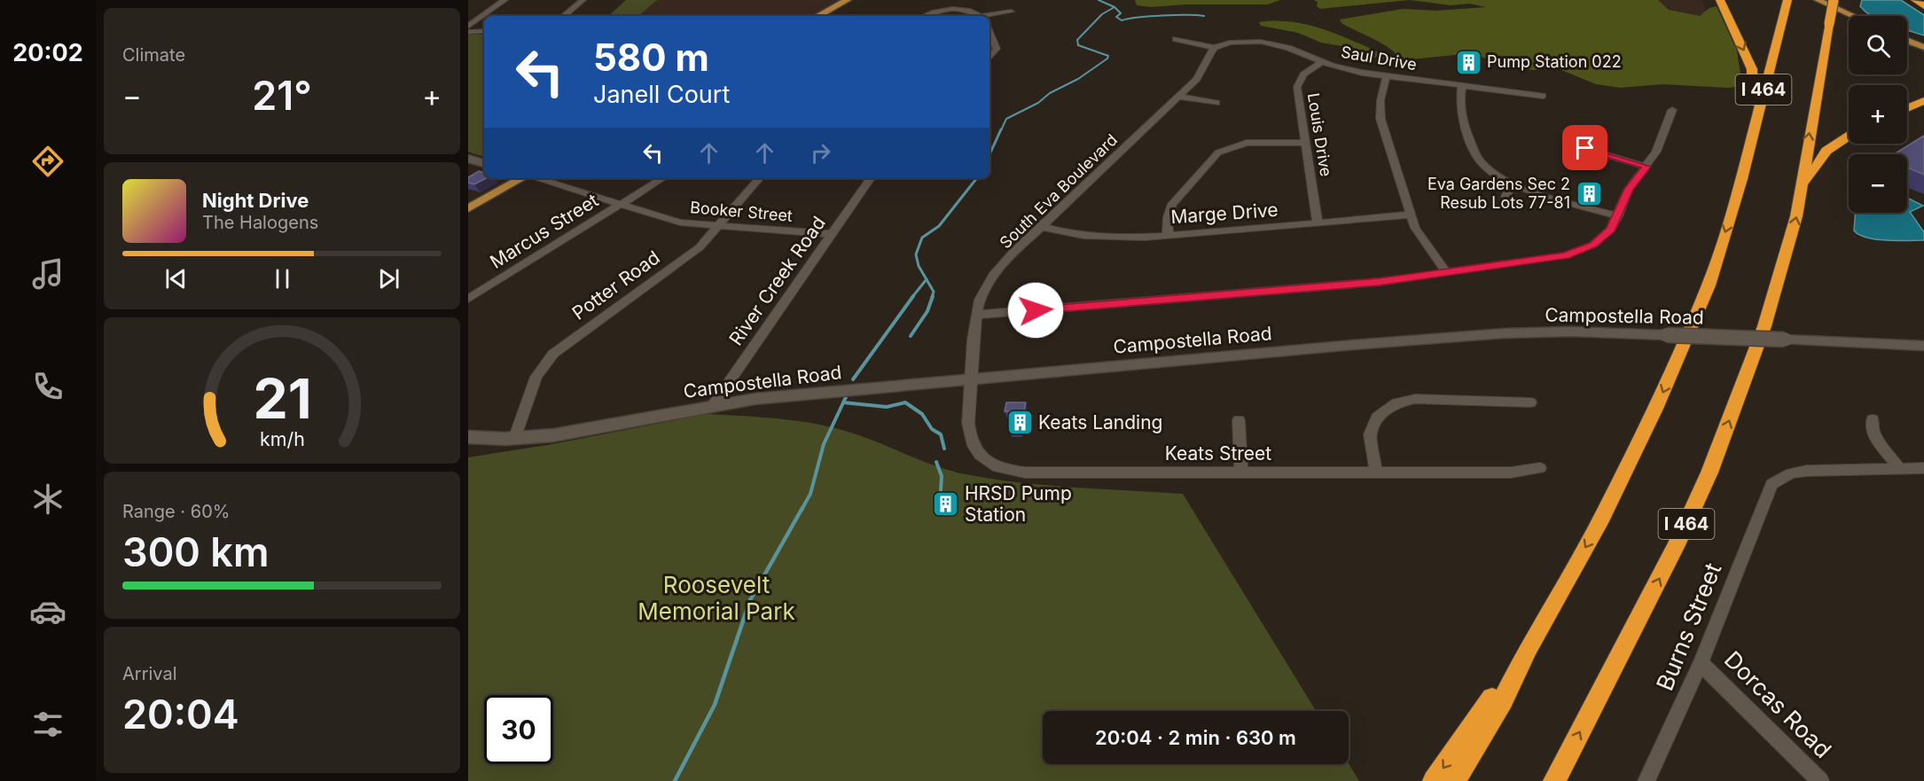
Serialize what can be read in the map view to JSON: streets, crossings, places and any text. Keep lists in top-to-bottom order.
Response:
{
  "streets": {
    "highway": ["I 464"],
    "main road": ["Campostella Road"],
    "street": [
      "Saul Drive",
      "Louis Drive",
      "South Eva Boulevard",
      "Booker Street",
      "Marge Drive",
      "Marcus Street",
      "River Creek Road",
      "Potter Road",
      "Keats Street",
      "Burns Street",
      "Dorcas Road"
    ]
  },
  "crossings": [
    ["Saul Drive", "Louis Drive"],
    ["Saul Drive", "South Eva Boulevard"],
    ["Louis Drive", "Marge Drive"],
    ["South Eva Boulevard", "Marge Drive"],
    ["South Eva Boulevard", "Campostella Road"],
    ["South Eva Boulevard", "Keats Street"],
    ["Booker Street", "Marcus Street"],
    ["Booker Street", "River Creek Road"],
    ["Booker Street", "Potter Road"],
    ["River Creek Road", "Campostella Road"],
    ["Potter Road", "Campostella Road"],
    ["Campostella Road", "Keats Street"],
    ["Burns Street", "Dorcas Road"]
  ],
  "parks": ["Roosevelt Memorial Park"],
  "places": {
    "building": [
      "Pump Station 022",
      "Eva Gardens Sec 2 Resub Lots 77-81",
      "Keats Landing",
      "HRSD Pump Station"
    ]
  },
  "page": {
    "tabs": "20:02",
    "tile": [
      "Climate",
      ["Range · 60%", "300 km"],
      ["Arrival", "20:04"]
    ],
    "map_buttons": ["+", "−"],
    "turn": ["580 m", "Janell Court"],
    "heat": ["−", "21°", "+"],
    "song": ["Night Drive", "The Halogens"],
    "limit": "30",
    "trip": "20:04 · 2 min · 630 m",
    "gauge": ["21", "km/h"]
  }
}
